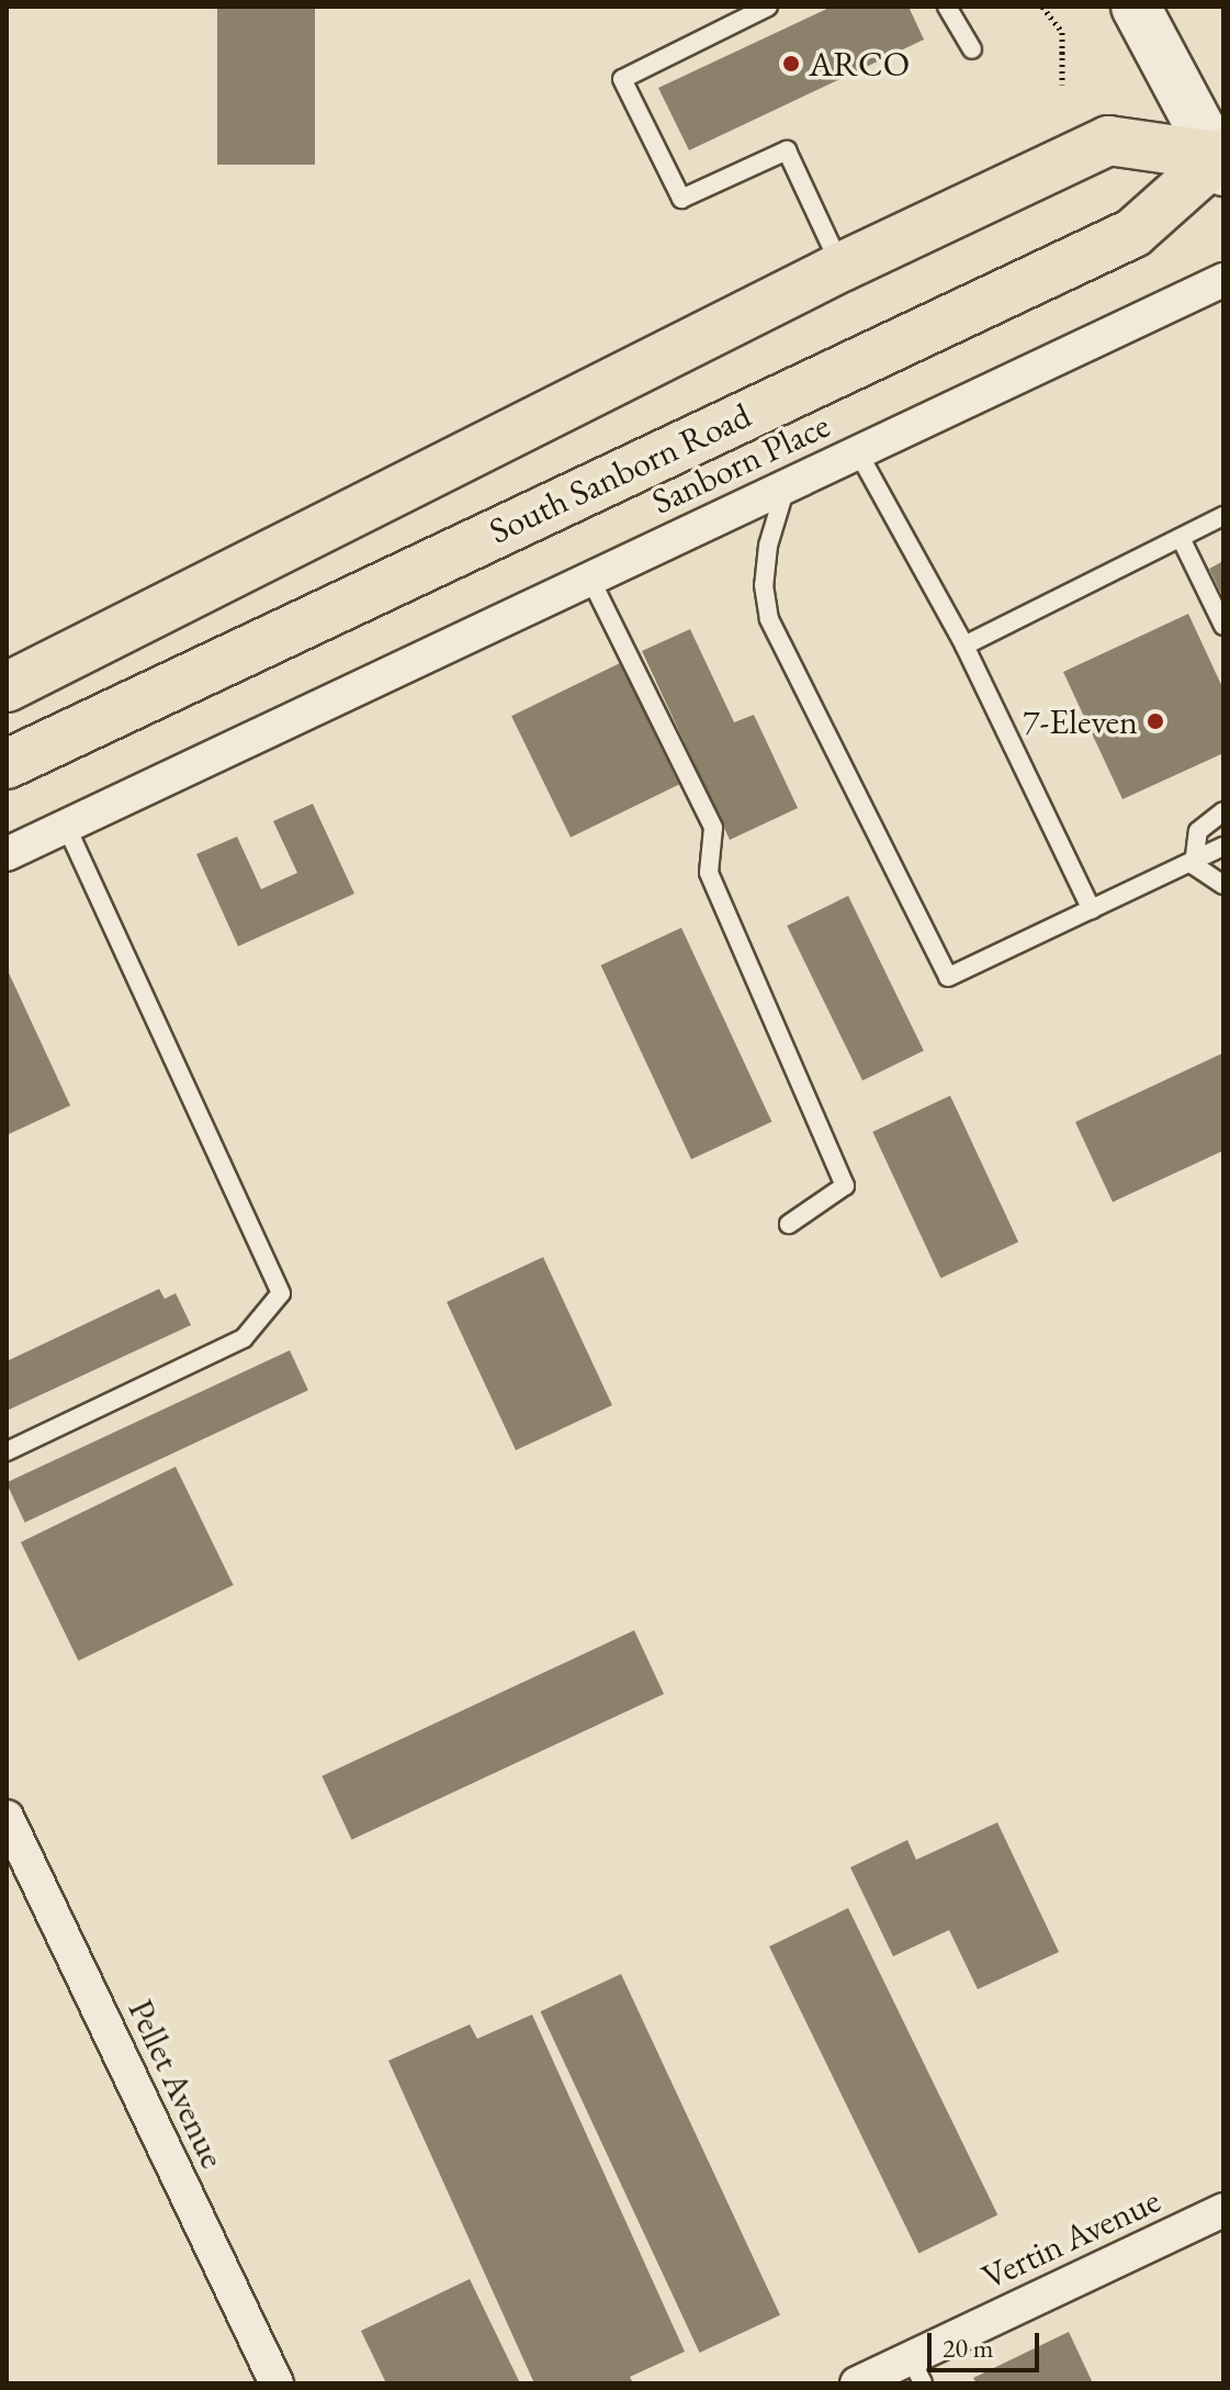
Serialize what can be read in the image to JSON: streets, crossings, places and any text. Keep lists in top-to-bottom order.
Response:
{
  "streets": {
    "highway": ["South Sanborn Road"],
    "street": ["Sanborn Place", "Pellet Avenue", "Vertin Avenue"]
  },
  "places": ["ARCO", "7-Eleven"],
  "scale_bar": "20 m"
}
